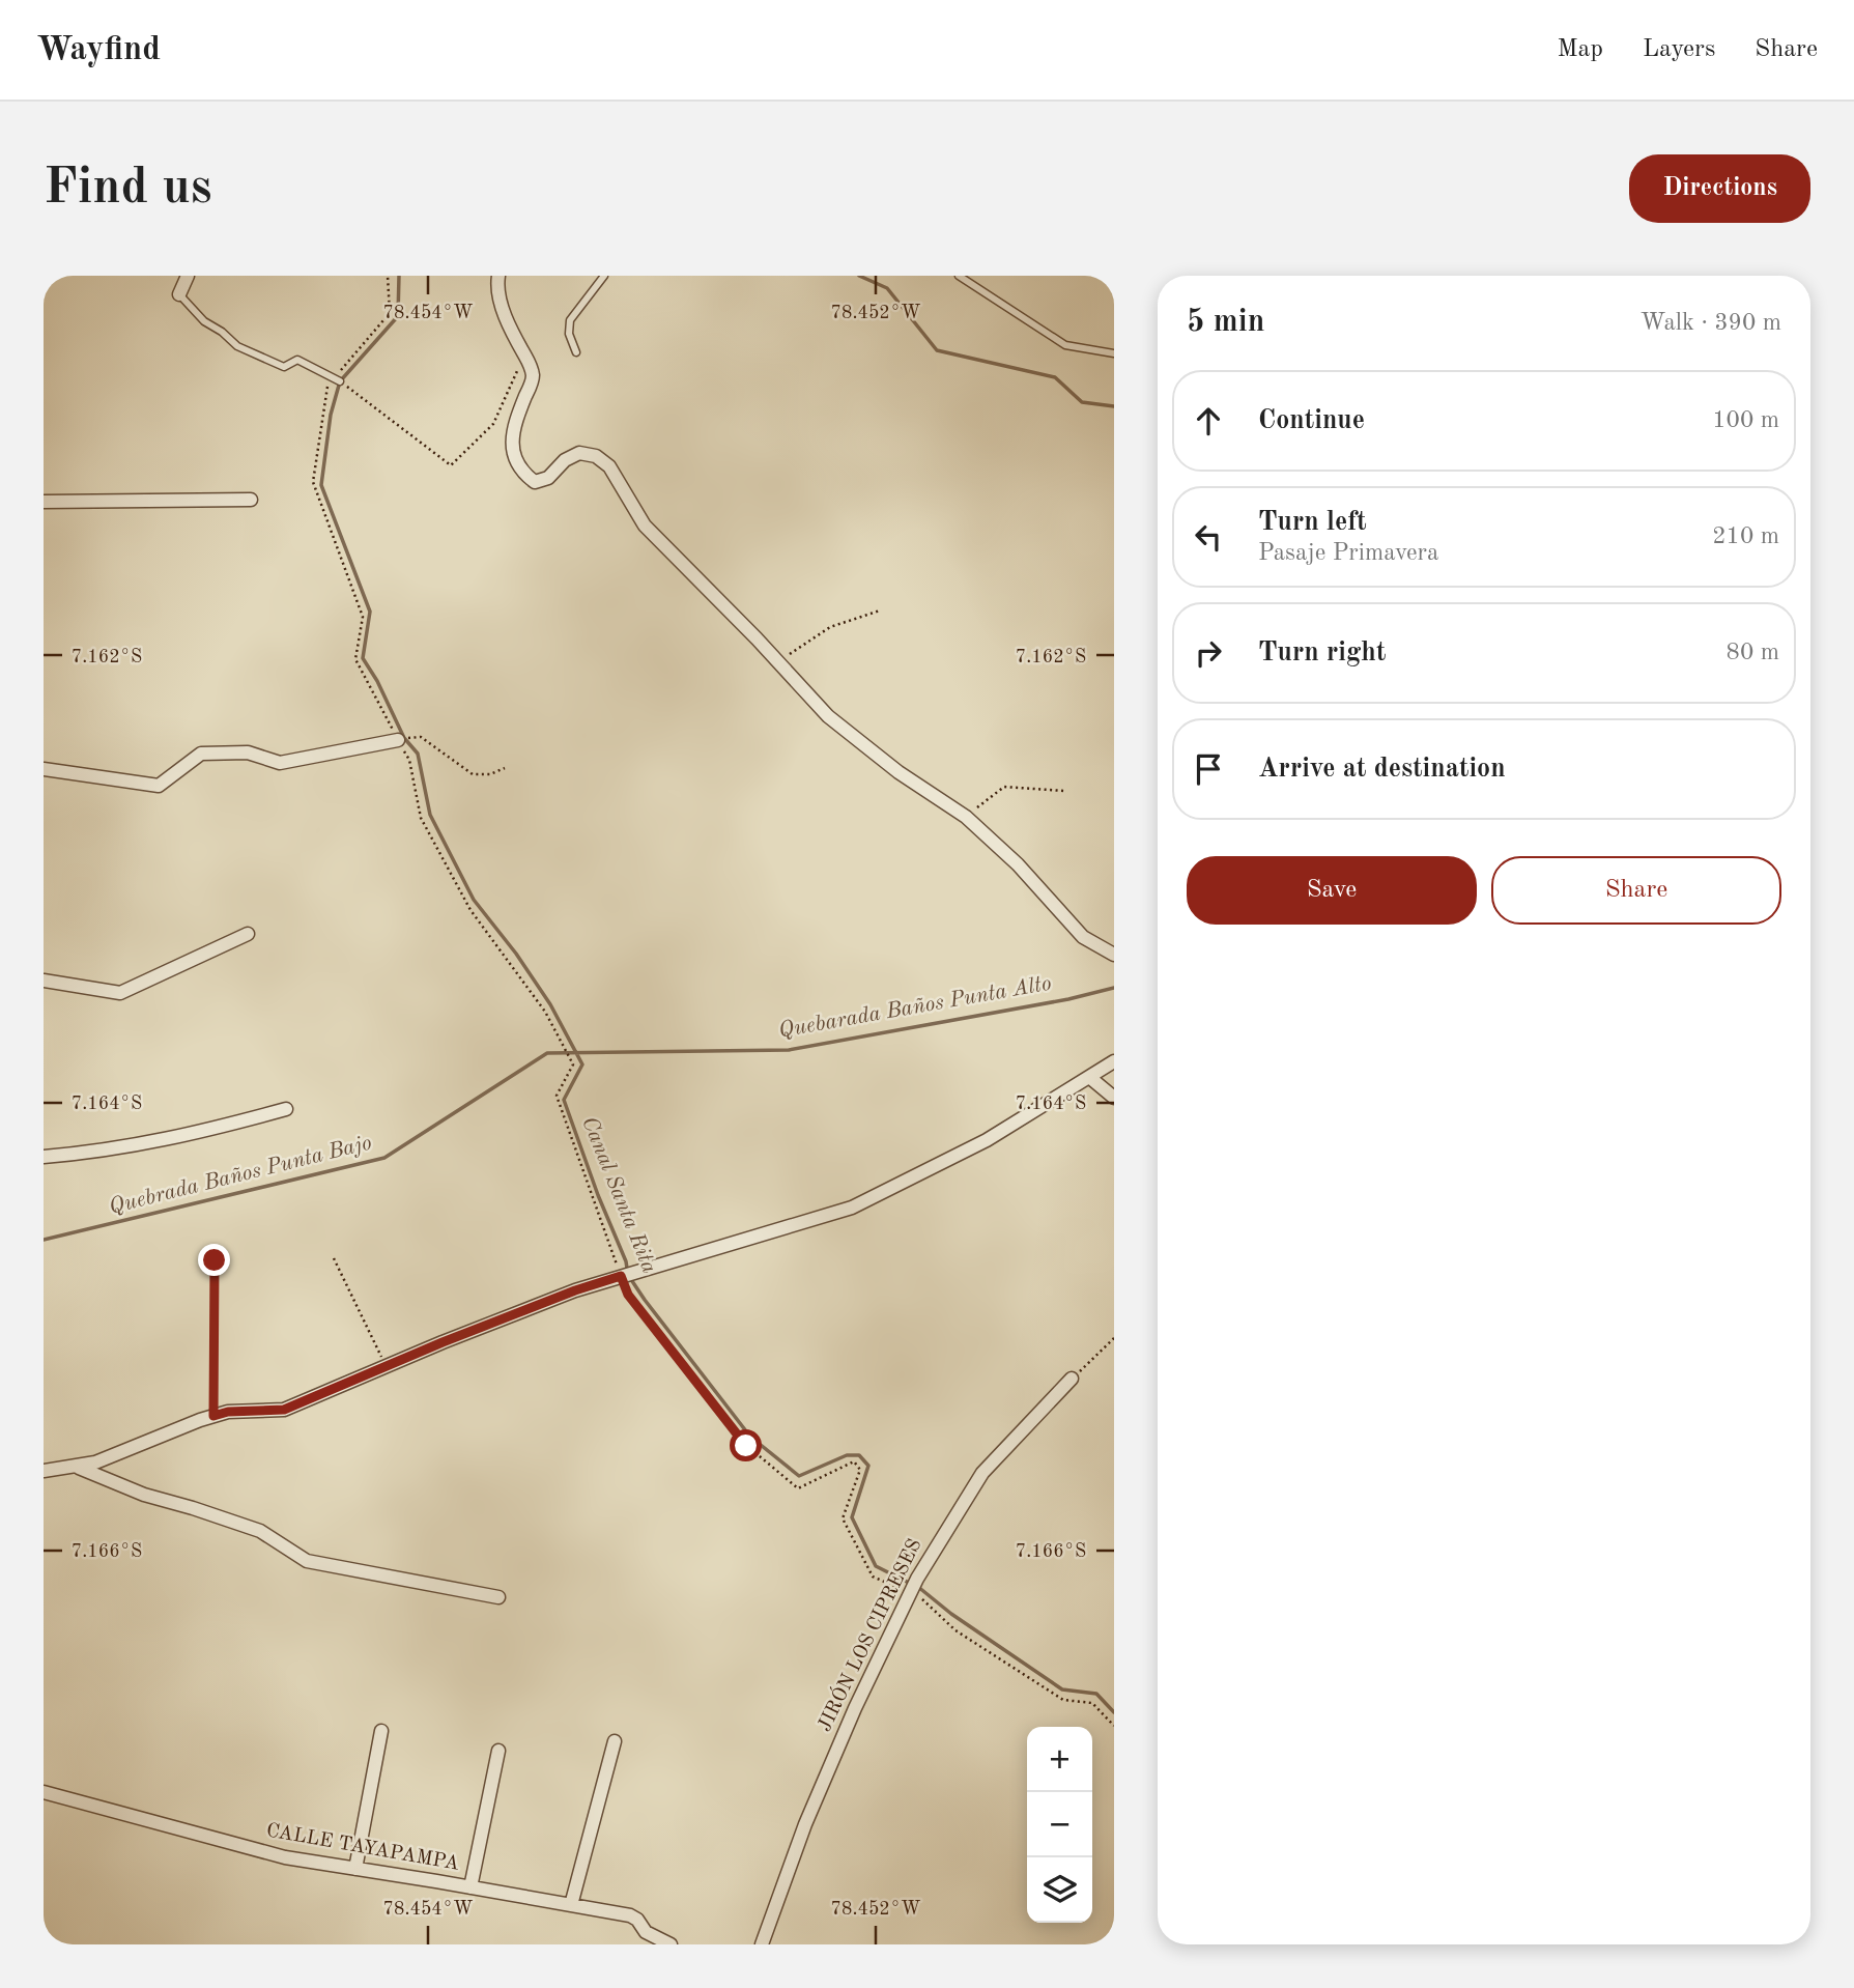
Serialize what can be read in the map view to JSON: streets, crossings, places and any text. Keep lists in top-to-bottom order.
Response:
{
  "streets": {
    "street": ["JIRÓN LOS CIPRESES", "CALLE TAYAPAMPA"]
  },
  "water": ["Quebarada Baños Punta Alto", "Quebrada Baños Punta Bajo", "Canal Santa Rita"],
  "page": {
    "header": "Wayfind",
    "nav": ["Map", "Layers", "Share"],
    "buttons": [
      "Directions",
      ["Save", "Share"]
    ],
    "title": "Find us",
    "heading": ["5 min", "Walk · 390 m"],
    "list": [
      ["Continue", "100 m"],
      ["Turn left", "Pasaje Primavera", "210 m"],
      ["Turn right", "80 m"],
      "Arrive at destination"
    ],
    "map_buttons": ["+", "−"]
  },
  "coordinates": [
    "78.454°W",
    "78.452°W",
    "7.162°S",
    "7.164°S",
    "7.166°S"
  ]
}
